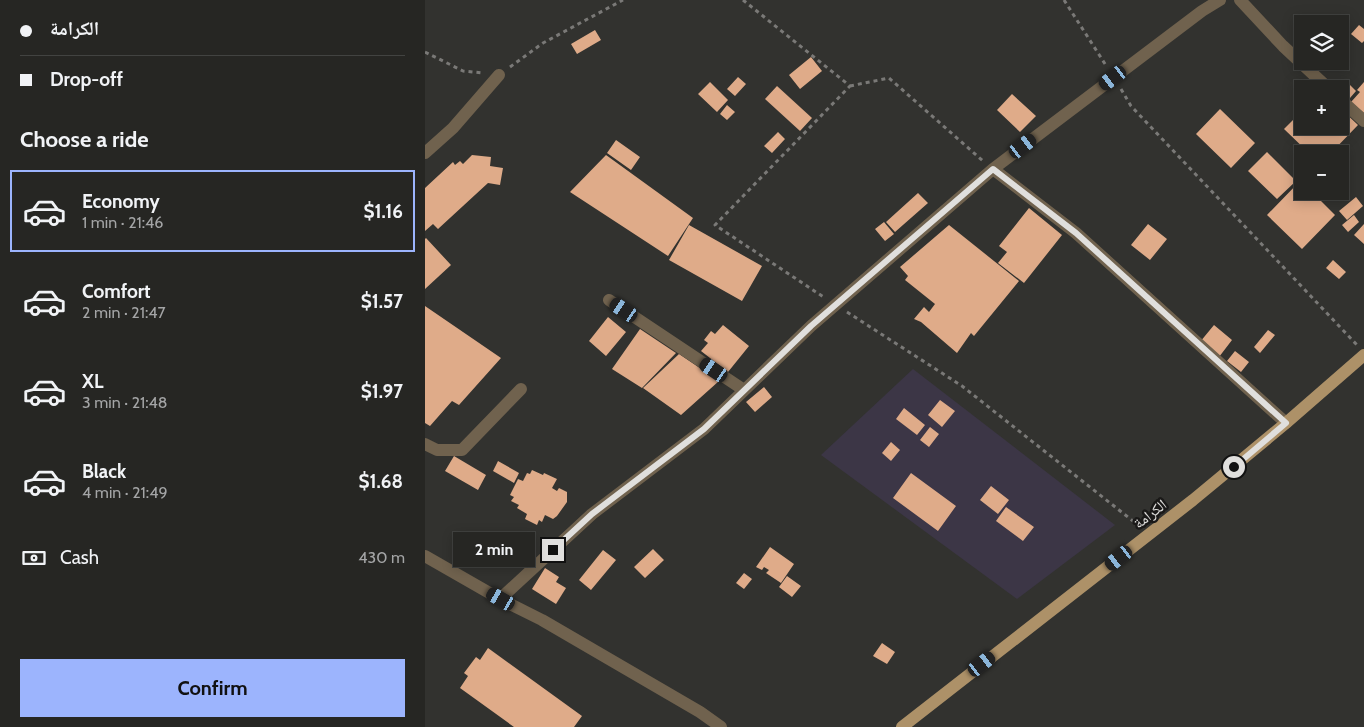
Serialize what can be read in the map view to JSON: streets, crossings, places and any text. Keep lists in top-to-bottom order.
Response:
{
  "streets": {
    "main road": ["الكرامة"]
  },
  "page": {
    "banner": ["الكرامة", "Drop-off"],
    "map_buttons": ["+", "−"],
    "heading": "Choose a ride",
    "list": [
      {
        "name": "Economy",
        "note": "1 min · 21:46",
        "value": "$1.16"
      },
      {
        "name": "Comfort",
        "note": "2 min · 21:47",
        "value": "$1.57"
      },
      {
        "name": "XL",
        "note": "3 min · 21:48",
        "value": "$1.97"
      },
      {
        "name": "Black",
        "note": "4 min · 21:49",
        "value": "$1.68"
      }
    ],
    "pay": ["Cash", "430 m"],
    "bubble": "2 min",
    "buttons": "Confirm"
  }
}
